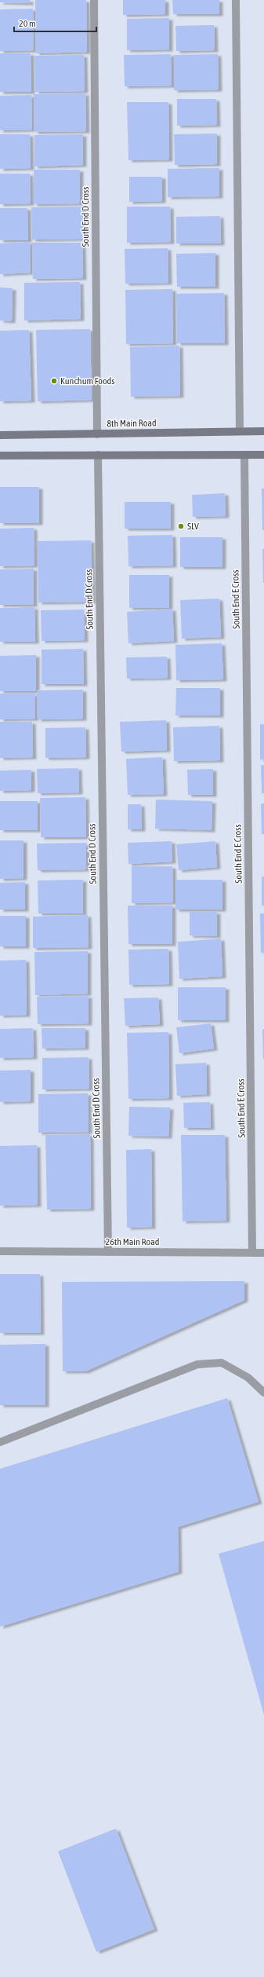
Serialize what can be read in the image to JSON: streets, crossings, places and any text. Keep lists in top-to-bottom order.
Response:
{
  "streets": {
    "main road": ["8th Main Road"],
    "street": ["South End D Cross", "South End E Cross", "26th Main Road"]
  },
  "crossings": [
    ["South End D Cross", "8th Main Road"],
    ["South End D Cross", "26th Main Road"],
    ["South End E Cross", "26th Main Road"]
  ],
  "places": ["Kunchum Foods", "SLV"],
  "scale_bar": "20 m"
}
